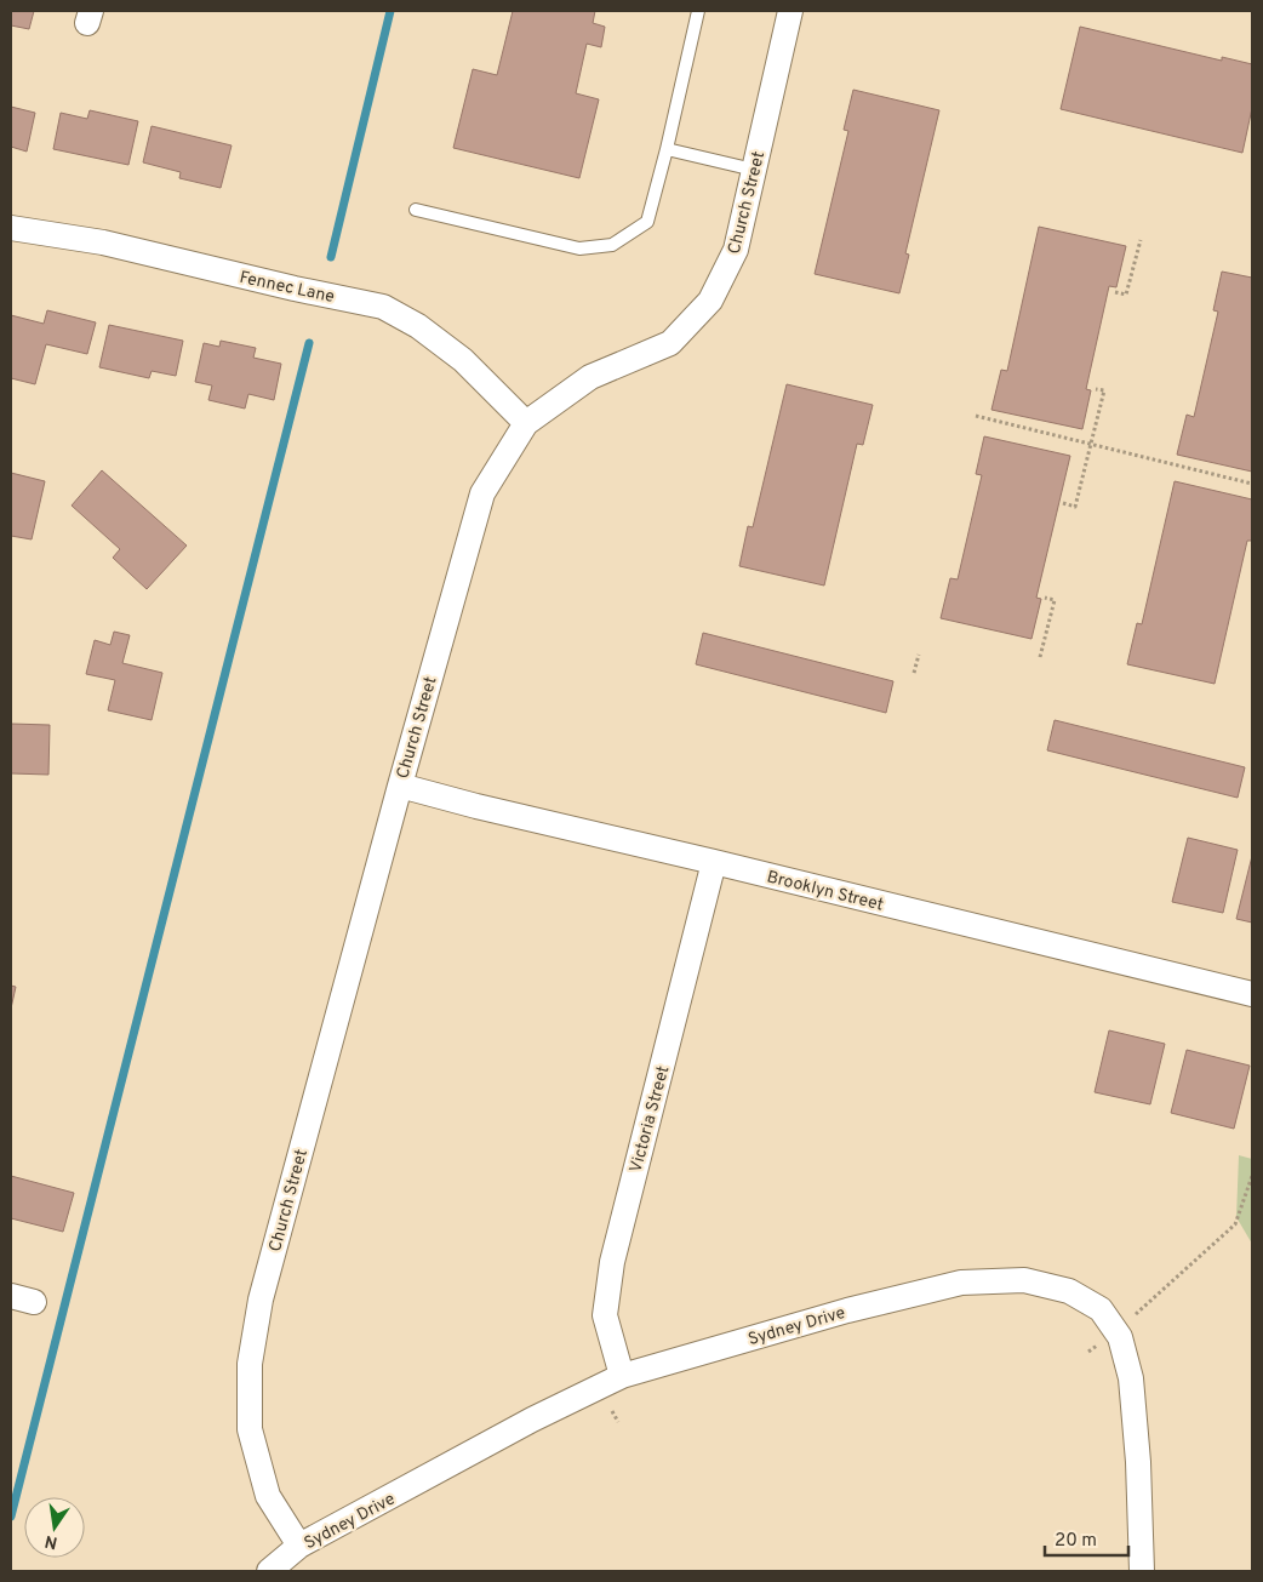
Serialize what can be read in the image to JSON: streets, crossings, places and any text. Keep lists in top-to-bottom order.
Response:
{
  "streets": {
    "street": [
      "Church Street",
      "Fennec Lane",
      "Brooklyn Street",
      "Victoria Street",
      "Sydney Drive"
    ]
  },
  "crossings": [
    ["Church Street", "Fennec Lane"],
    ["Church Street", "Brooklyn Street"],
    ["Church Street", "Sydney Drive"],
    ["Brooklyn Street", "Victoria Street"],
    ["Victoria Street", "Sydney Drive"]
  ],
  "scale_bar": "20 m",
  "north": "bottom"
}
